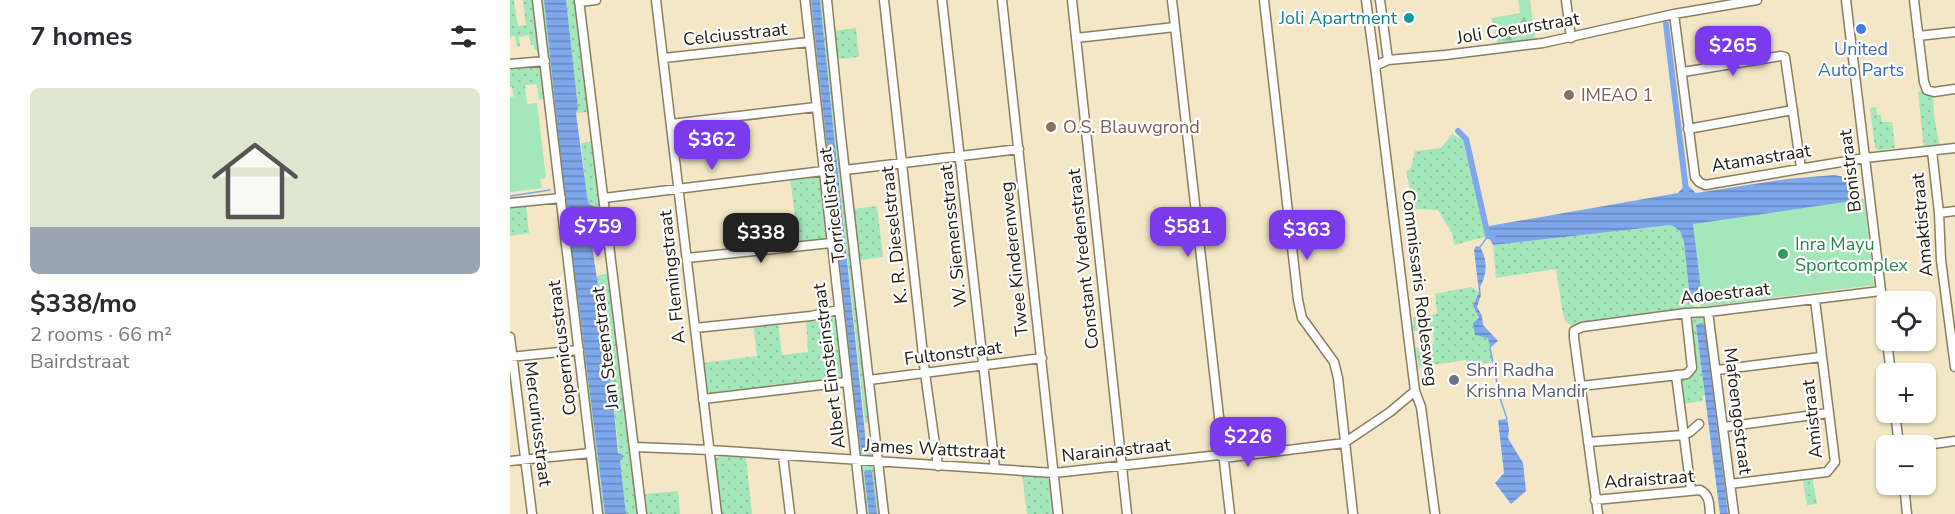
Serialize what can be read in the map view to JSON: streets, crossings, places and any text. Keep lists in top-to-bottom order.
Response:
{
  "streets": {
    "street": [
      "Joli Coeurstraat",
      "Celciusstraat",
      "Atamastraat",
      "Bonistraat",
      "Torricellistraat",
      "Amaktistraat",
      "K. R. Dieselstraat",
      "W. Siemensstraat",
      "Twee Kinderenweg",
      "Constant Vredenstraat",
      "A. Flemingstraat",
      "Commissaris Roblesweg",
      "Adoestraat",
      "Copernicusstraat",
      "Jan Steenstraat",
      "Fultonstraat",
      "Albert Einsteinstraat",
      "Mafoengostraat",
      "Amistraat",
      "Mercuriusstraat",
      "James Wattstraat",
      "Narainastraat",
      "Adraistraat"
    ]
  },
  "crossings": [
    ["Celciusstraat", "A. Flemingstraat"],
    ["Celciusstraat", "Albert Einsteinstraat"],
    ["Atamastraat", "Bonistraat"],
    ["Atamastraat", "Amaktistraat"],
    ["Torricellistraat", "Fultonstraat"],
    ["Torricellistraat", "James Wattstraat"],
    ["K. R. Dieselstraat", "Fultonstraat"],
    ["K. R. Dieselstraat", "James Wattstraat"],
    ["W. Siemensstraat", "Fultonstraat"],
    ["W. Siemensstraat", "James Wattstraat"],
    ["Twee Kinderenweg", "Fultonstraat"],
    ["Twee Kinderenweg", "James Wattstraat"],
    ["Twee Kinderenweg", "Narainastraat"],
    ["Constant Vredenstraat", "Narainastraat"],
    ["A. Flemingstraat", "James Wattstraat"],
    ["Commissaris Roblesweg", "Narainastraat"],
    ["Adoestraat", "Mafoengostraat"],
    ["Adoestraat", "Amistraat"],
    ["Jan Steenstraat", "James Wattstraat"],
    ["Albert Einsteinstraat", "James Wattstraat"],
    ["Mafoengostraat", "Amistraat"],
    ["James Wattstraat", "Narainastraat"]
  ],
  "places": [
    "Joli Apartment",
    "United Auto Parts",
    "IMEAO 1",
    "O.S. Blauwgrond",
    "Inra Mayu Sportcomplex",
    "Shri Radha Krishna Mandir"
  ],
  "page": {
    "heading": "7 homes",
    "price": [
      "$265",
      "$362",
      "$759",
      "$581",
      "$363",
      "$338",
      "$226"
    ],
    "list": [
      {
        "name": "$338/mo",
        "note": "2 rooms · 66 m² · Bairdstraat"
      }
    ],
    "map_buttons": ["+", "−"]
  }
}
